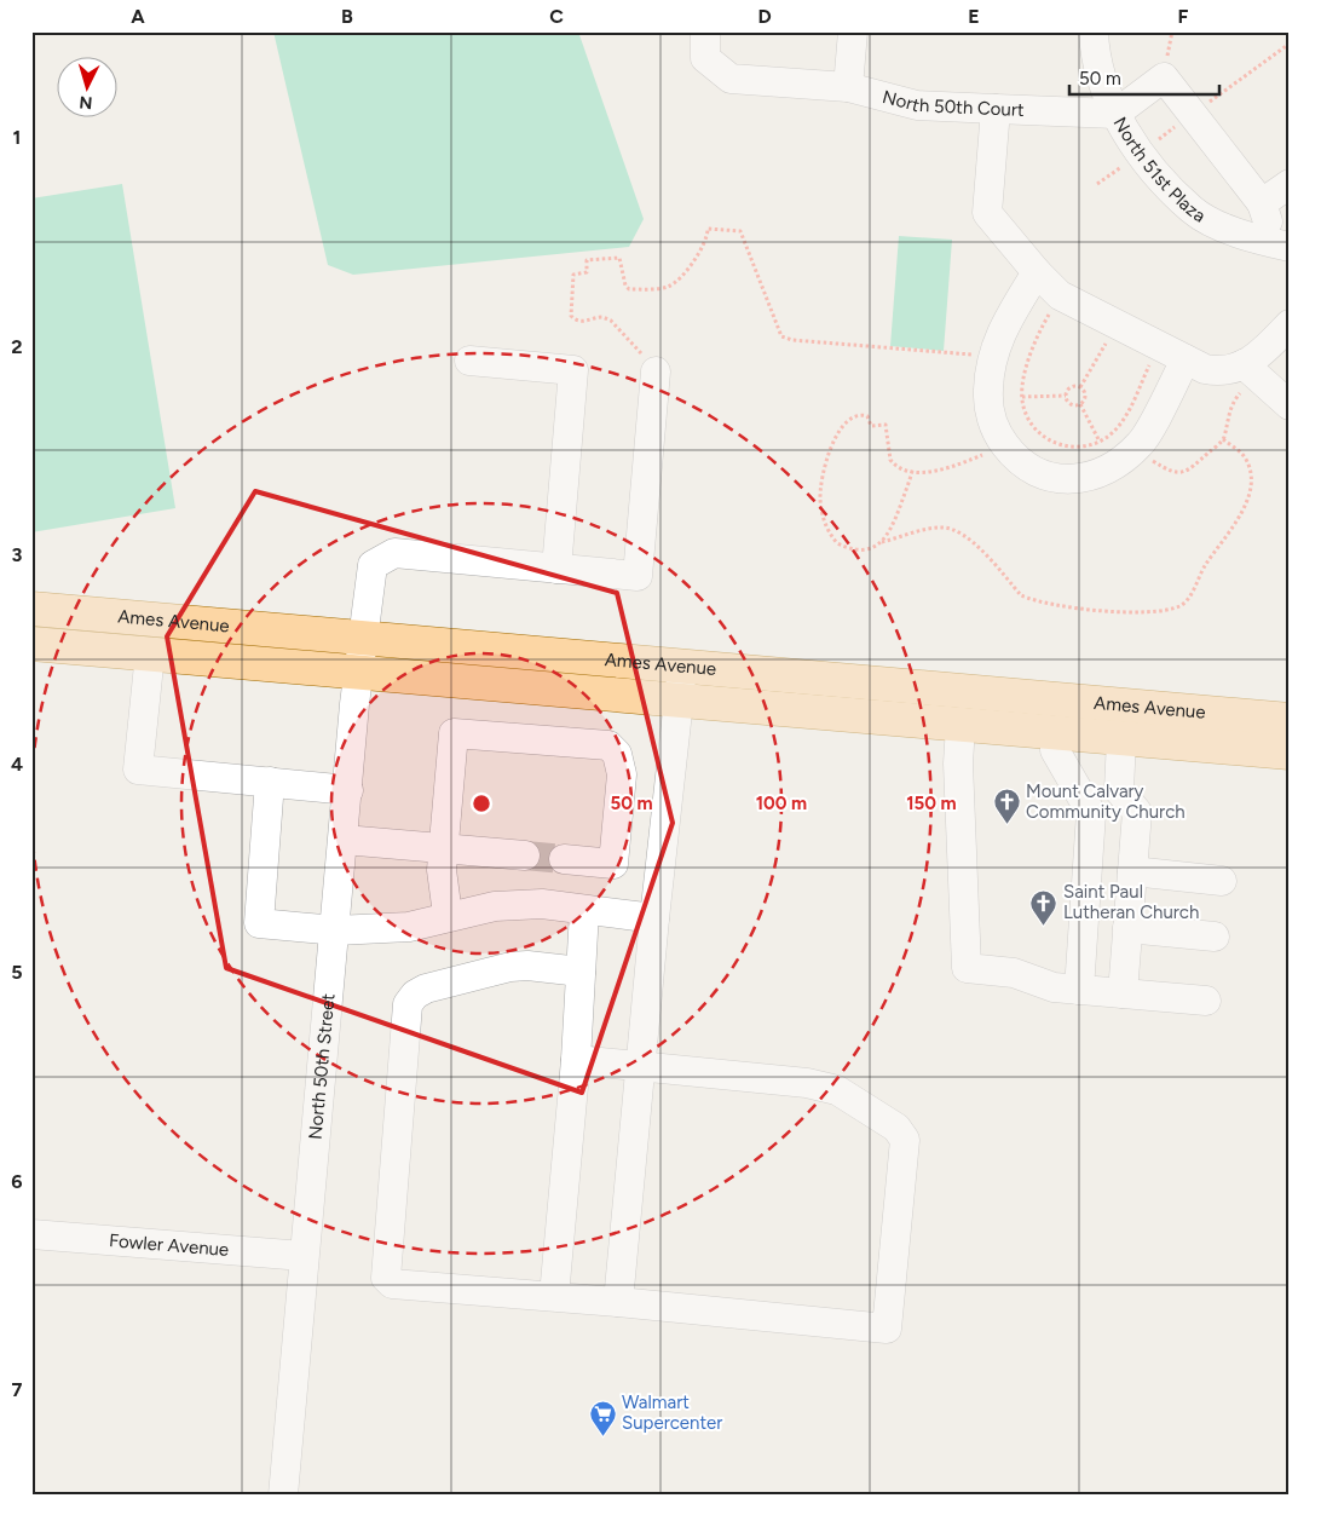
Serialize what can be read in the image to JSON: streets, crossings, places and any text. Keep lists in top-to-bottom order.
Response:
{
  "streets": {
    "main road": ["Ames Avenue"],
    "street": [
      "North 50th Court",
      "North 51st Plaza",
      "North 50th Street",
      "Fowler Avenue"
    ]
  },
  "crossings": [
    ["North 50th Court", "North 51st Plaza"],
    ["Ames Avenue", "North 50th Street"],
    ["North 50th Street", "Fowler Avenue"]
  ],
  "places": {
    "church": ["Mount Calvary Community Church", "Saint Paul Lutheran Church"],
    "supermarket": ["Walmart Supercenter"]
  },
  "scale_bar": "50 m",
  "north": "bottom",
  "grid": {
    "columns": [
      "A",
      "B",
      "C",
      "D",
      "E",
      "F"
    ],
    "rows": [
      "1",
      "2",
      "3",
      "4",
      "5",
      "6",
      "7"
    ]
  },
  "rings": ["50 m", "100 m", "150 m"]
}
